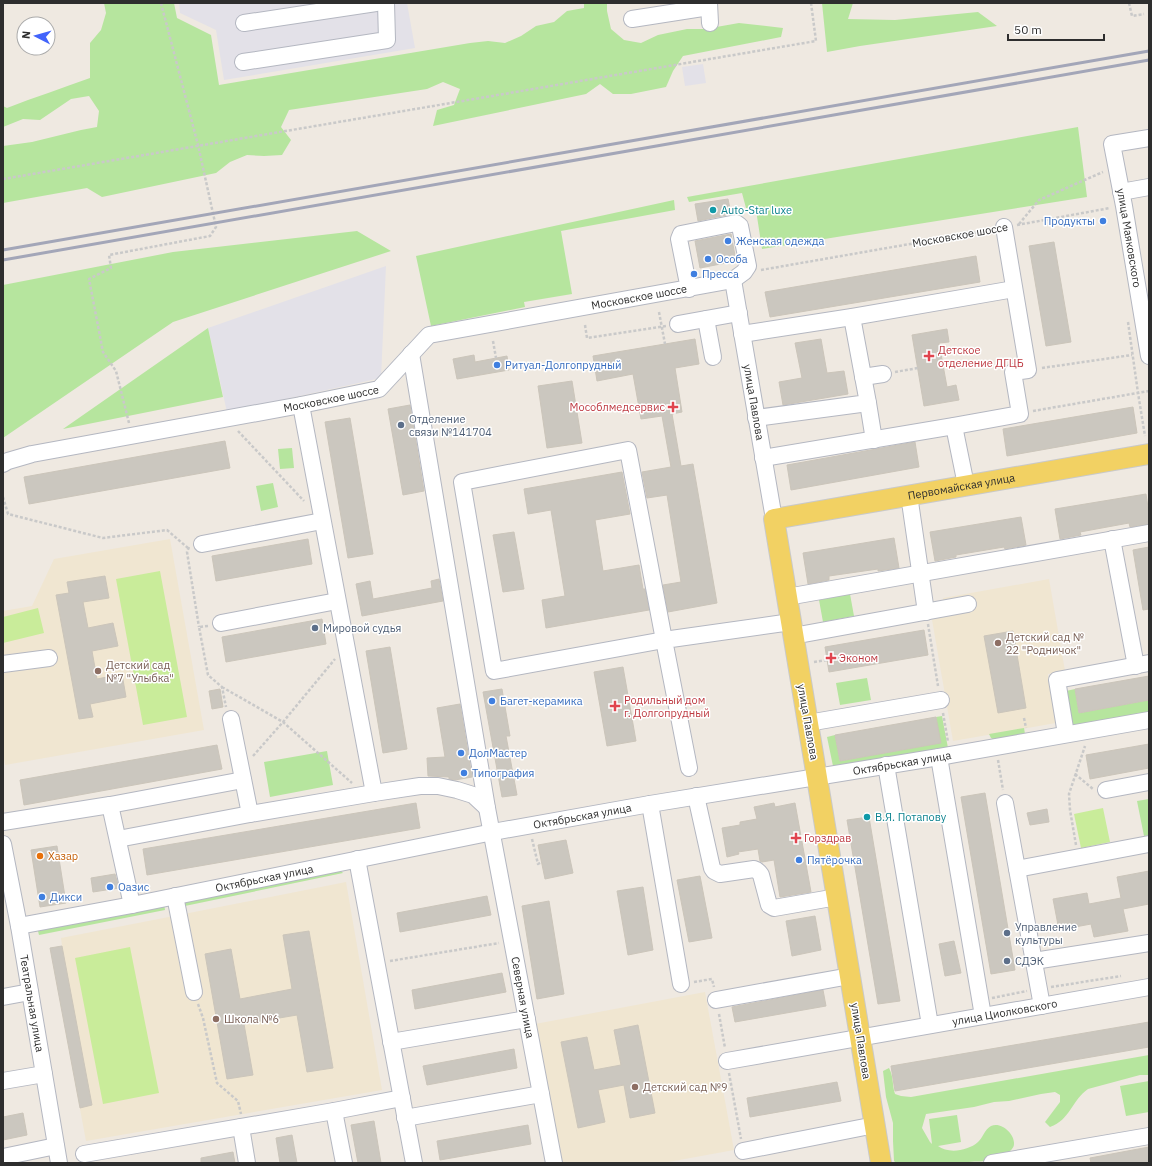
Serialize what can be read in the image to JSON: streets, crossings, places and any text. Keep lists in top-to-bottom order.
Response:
{
  "streets": {
    "main road": ["улица Павлова", "Первомайская улица"],
    "street": [
      "Московское шоссе",
      "улица Маяковского",
      "Октябрьская улица",
      "Северная улица",
      "Театральная улица",
      "улица Циолковского"
    ]
  },
  "crossings": [
    ["Московское шоссе", "улица Маяковского"],
    ["Московское шоссе", "улица Павлова"],
    ["Московское шоссе", "Северная улица"],
    ["улица Павлова", "Первомайская улица"],
    ["улица Павлова", "Октябрьская улица"],
    ["улица Павлова", "улица Циолковского"],
    ["Октябрьская улица", "Северная улица"],
    ["Октябрьская улица", "Театральная улица"]
  ],
  "places": {
    "other": [
      "Auto-Star luxe",
      "Продукты",
      "Женская одежда",
      "Особа",
      "Пресса",
      "Ритуал-Долгопрудный",
      "Отделение связи №141704",
      "Мировой судья",
      "Детский сад № 22 \"Родничок\"",
      "Детский сад №7 \"Улыбка\"",
      "Багет-керамика",
      "ДолМастер",
      "Типография",
      "В.Я. Потапову",
      "Хазар",
      "Пятёрочка",
      "Оазис",
      "Дикси",
      "Управление культуры",
      "СДЭК",
      "Школа №6",
      "Детский сад №9"
    ],
    "health": [
      "Детское отделение ДГЦБ",
      "Мособлмедсервис",
      "Эконом",
      "Родильный дом г. Долгопрудный",
      "Горздрав"
    ]
  },
  "scale_bar": "50 m",
  "north": "left"
}
